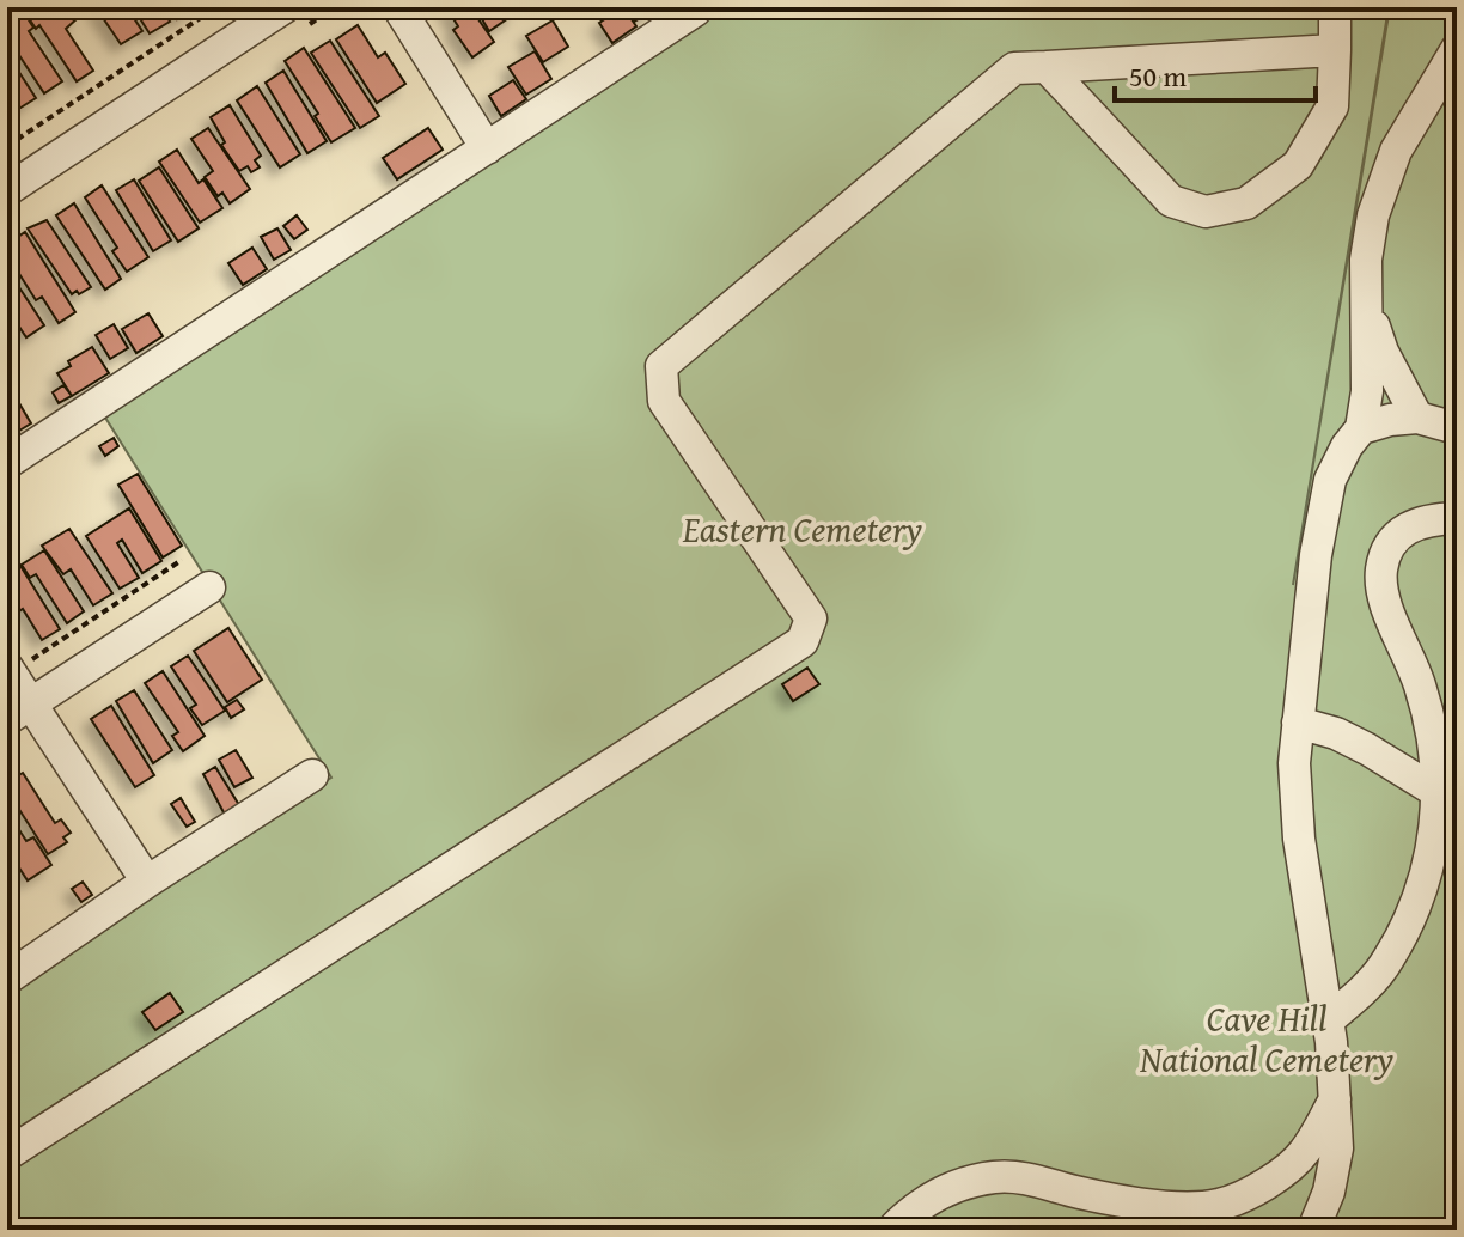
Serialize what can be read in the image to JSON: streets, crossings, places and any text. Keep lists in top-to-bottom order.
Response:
{
  "parks": ["Eastern Cemetery", "Cave Hill National Cemetery"],
  "scale_bar": "50 m"
}
